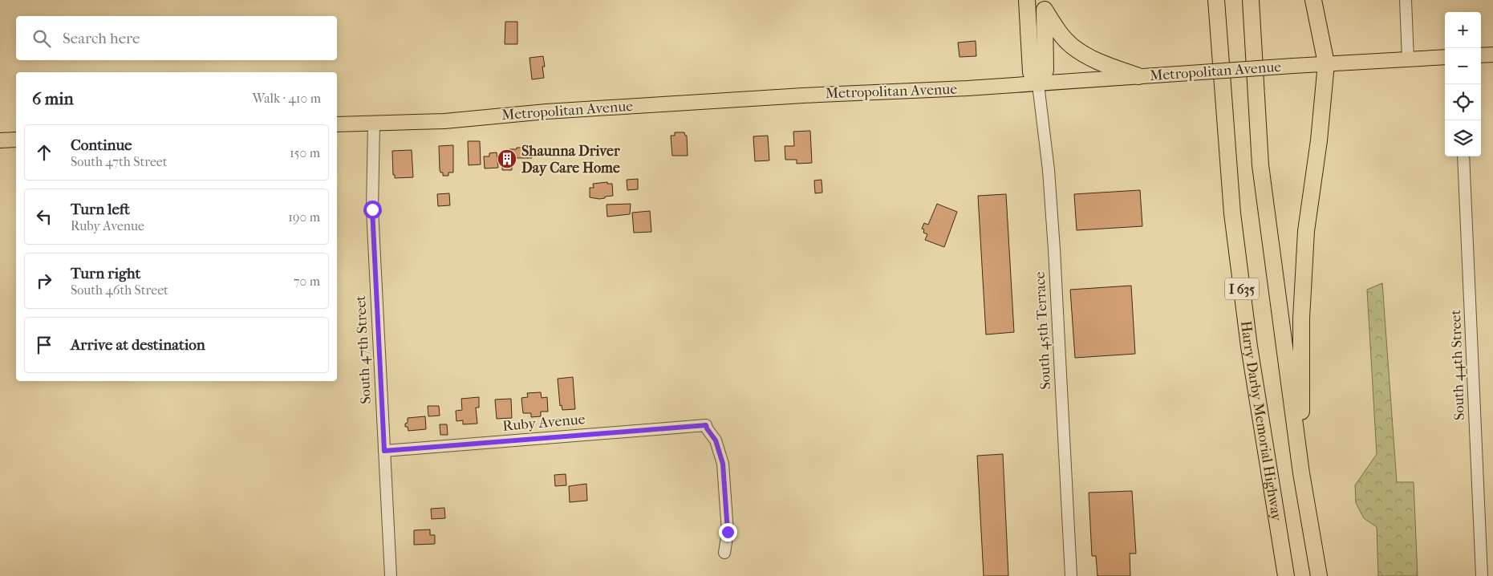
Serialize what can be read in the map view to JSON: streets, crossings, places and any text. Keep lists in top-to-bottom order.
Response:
{
  "streets": {
    "highway": ["I 635", "Harry Darby Memorial Highway"],
    "main road": ["Metropolitan Avenue"],
    "street": [
      "South 45th Terrace",
      "South 47th Street",
      "South 44th Street",
      "Ruby Avenue"
    ]
  },
  "crossings": [
    ["Metropolitan Avenue", "South 45th Terrace"],
    ["Metropolitan Avenue", "South 47th Street"],
    ["South 47th Street", "Ruby Avenue"]
  ],
  "places": {
    "building": ["Shaunna Driver Day Care Home"]
  },
  "page": {
    "map_buttons": ["+", "−"],
    "search": "Search here",
    "heading": ["6 min", "Walk · 410 m"],
    "list": [
      ["Continue", "South 47th Street", "150 m"],
      ["Turn left", "Ruby Avenue", "190 m"],
      ["Turn right", "South 46th Street", "70 m"],
      "Arrive at destination"
    ]
  }
}
